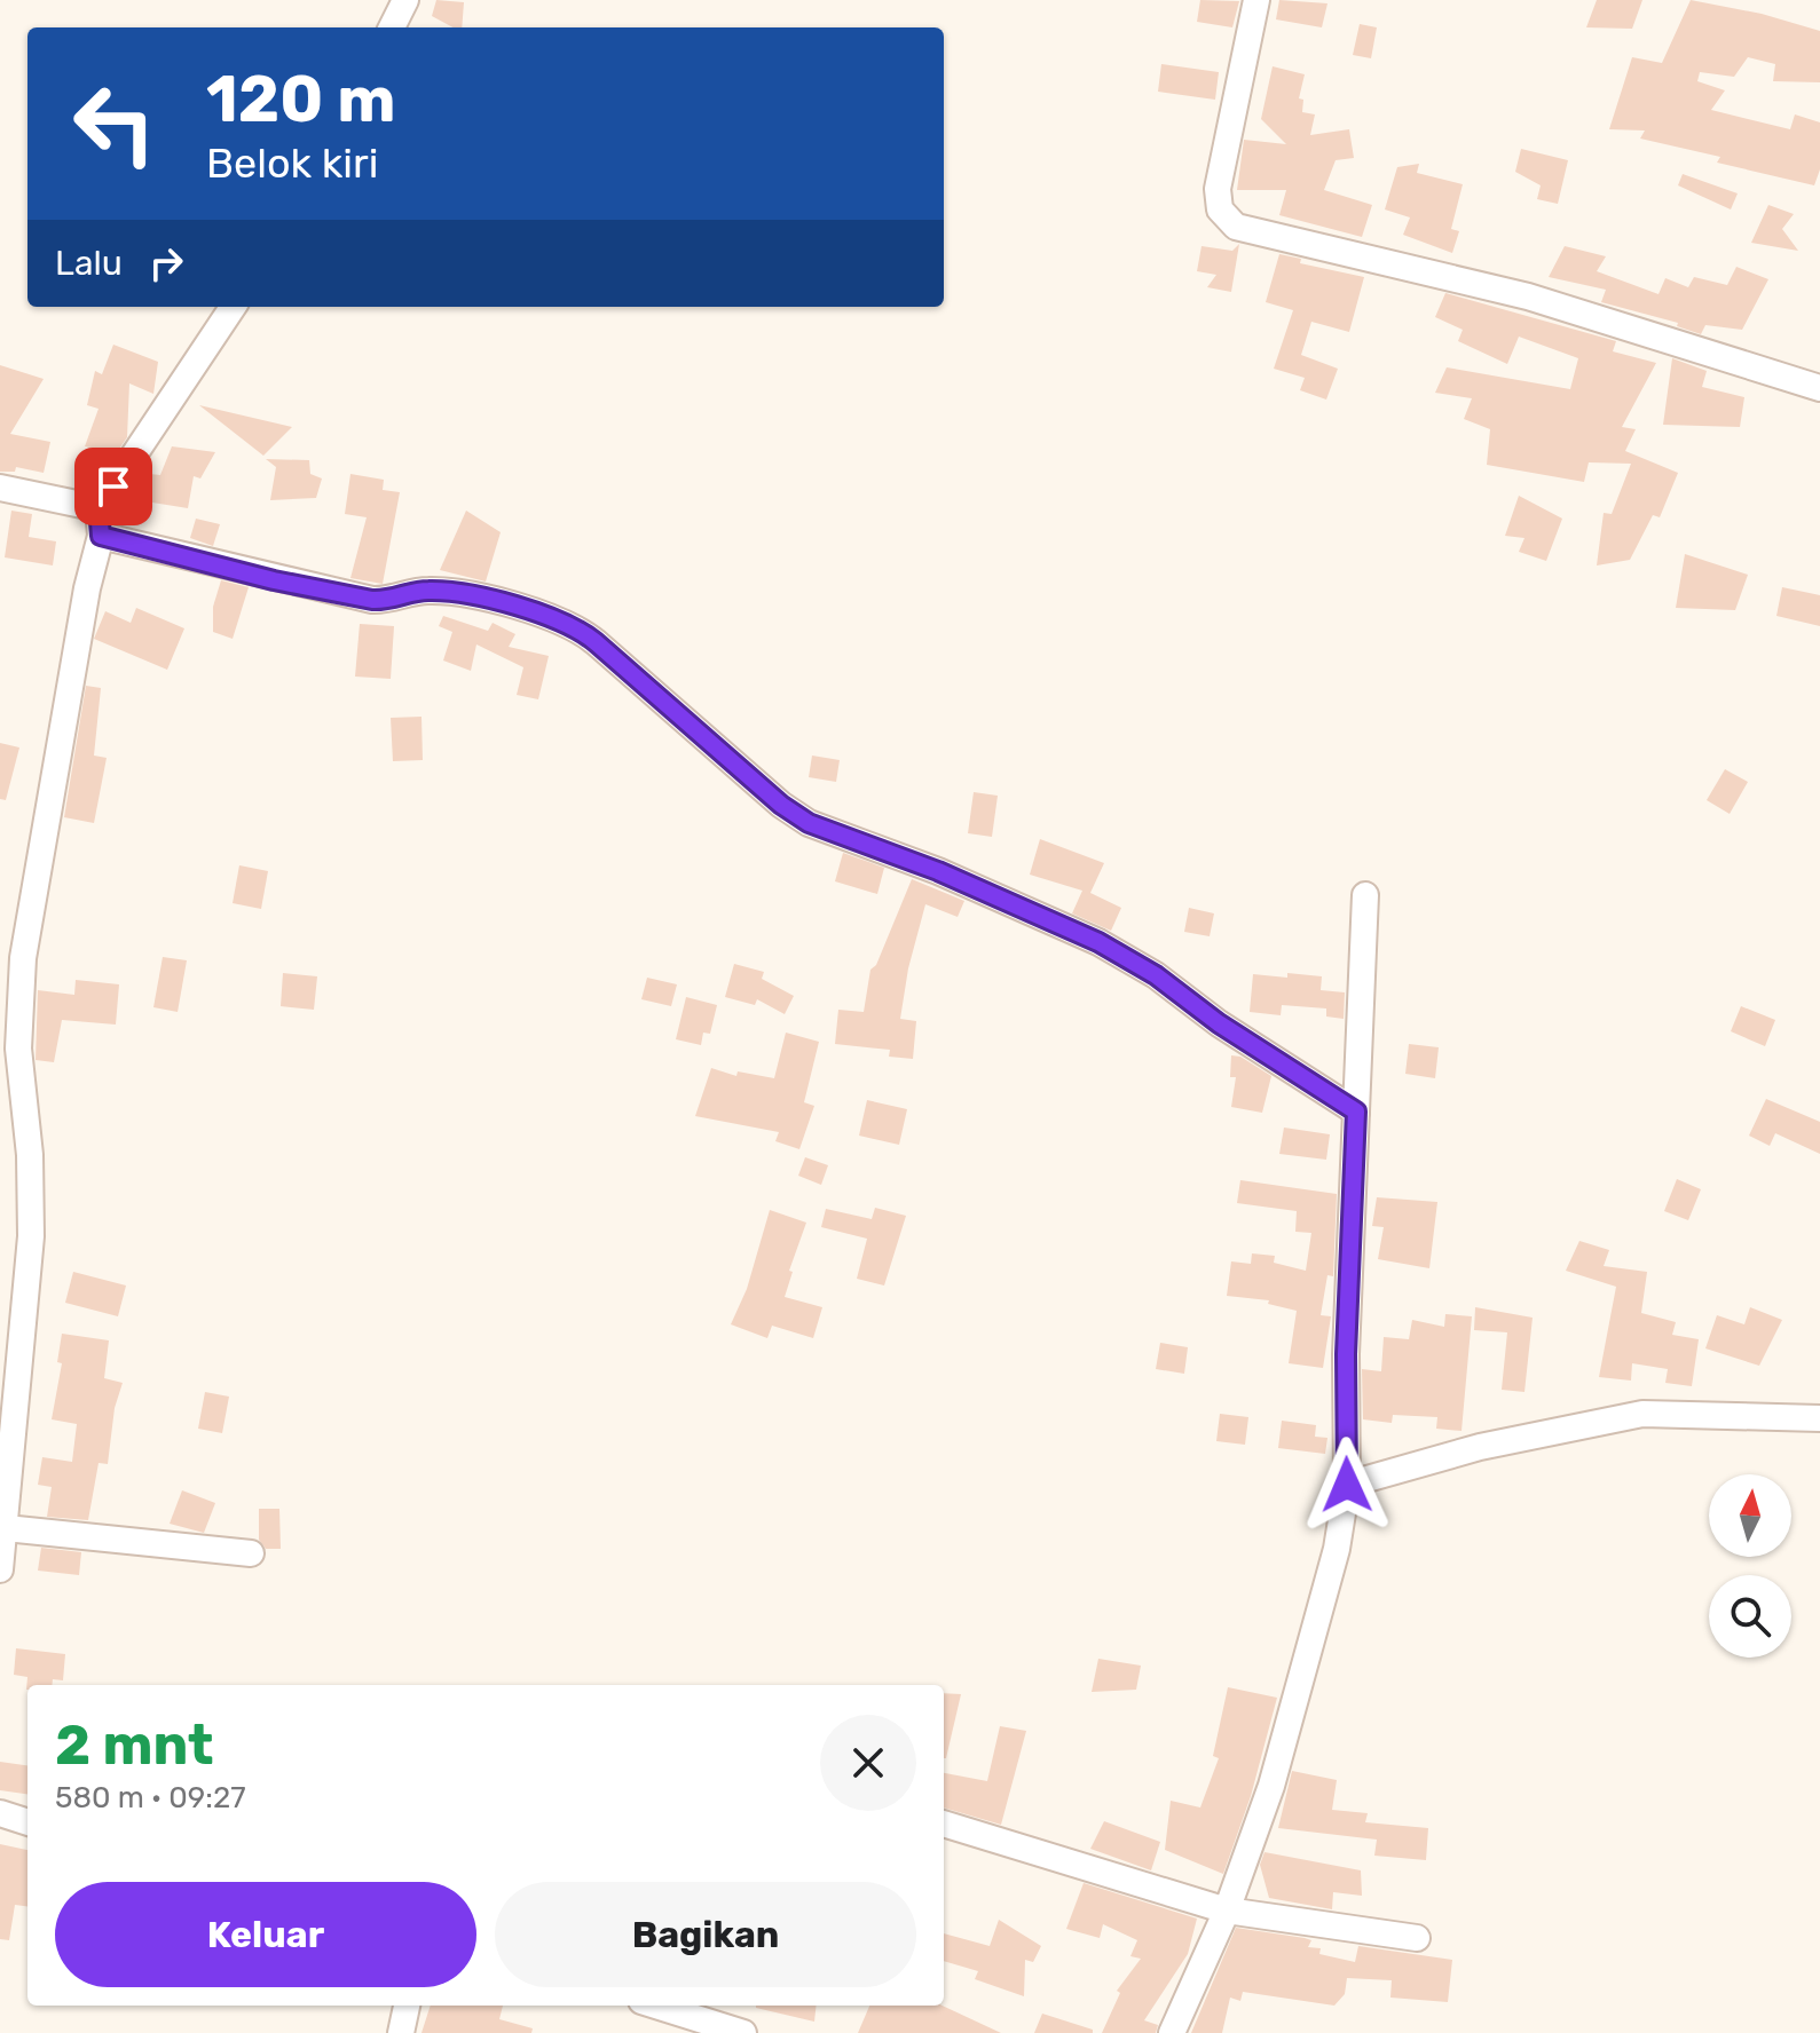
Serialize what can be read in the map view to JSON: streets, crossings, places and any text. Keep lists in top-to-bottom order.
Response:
{
  "north": "top",
  "page": {
    "turn": ["120 m", "Belok kiri"],
    "then": "Lalu",
    "heading": ["2 mnt", "580 m · 09:27"],
    "buttons": ["Keluar", "Bagikan"]
  }
}
